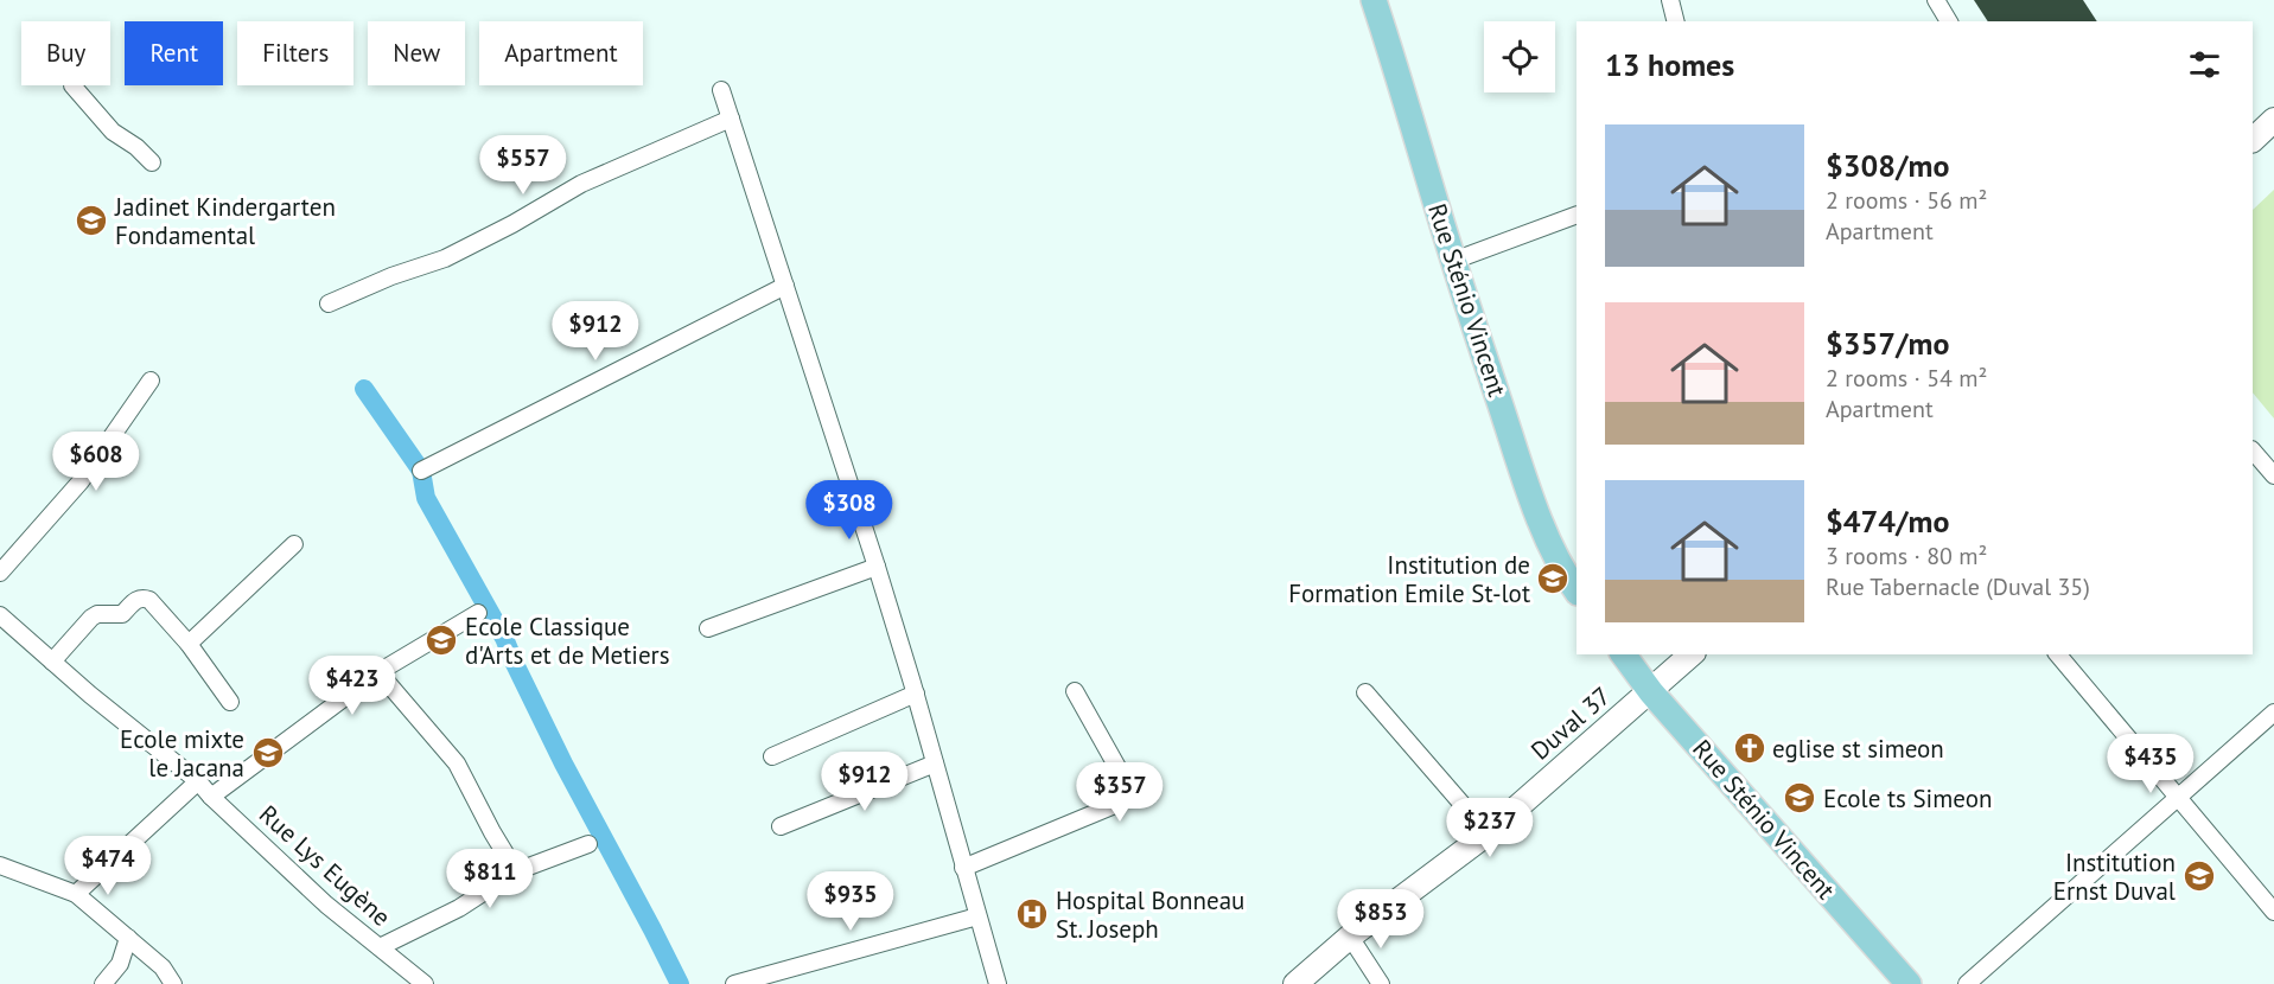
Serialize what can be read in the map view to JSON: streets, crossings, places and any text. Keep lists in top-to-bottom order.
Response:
{
  "streets": {
    "main road": ["Rue Sténio Vincent"],
    "street": ["Duval 37", "Rue Lys Eugène"]
  },
  "crossings": [
    ["Rue Sténio Vincent", "Duval 37"]
  ],
  "places": {
    "school or university": [
      "Jadinet Kindergarten Fondamental",
      "Institution de Formation Emile St-lot",
      "Ecole Classique d'Arts et de Metiers",
      "Ecole mixte le Jacana",
      "Ecole ts Simeon",
      "Institution Ernst Duval"
    ],
    "church": ["eglise st simeon"],
    "hospital": ["Hospital Bonneau St. Joseph"]
  },
  "page": {
    "chip": [
      "Buy",
      "Rent",
      "Filters",
      "New",
      "Apartment"
    ],
    "heading": "13 homes",
    "list": [
      {
        "name": "$308/mo",
        "note": "2 rooms · 56 m² · Apartment"
      },
      {
        "name": "$357/mo",
        "note": "2 rooms · 54 m² · Apartment"
      },
      {
        "name": "$474/mo",
        "note": "3 rooms · 80 m² · Rue Tabernacle (Duval 35)"
      }
    ],
    "price": [
      "$557",
      "$912",
      "$608",
      "$308",
      "$423",
      "$435",
      "$912",
      "$357",
      "$237",
      "$474",
      "$811",
      "$935",
      "$853"
    ]
  }
}
